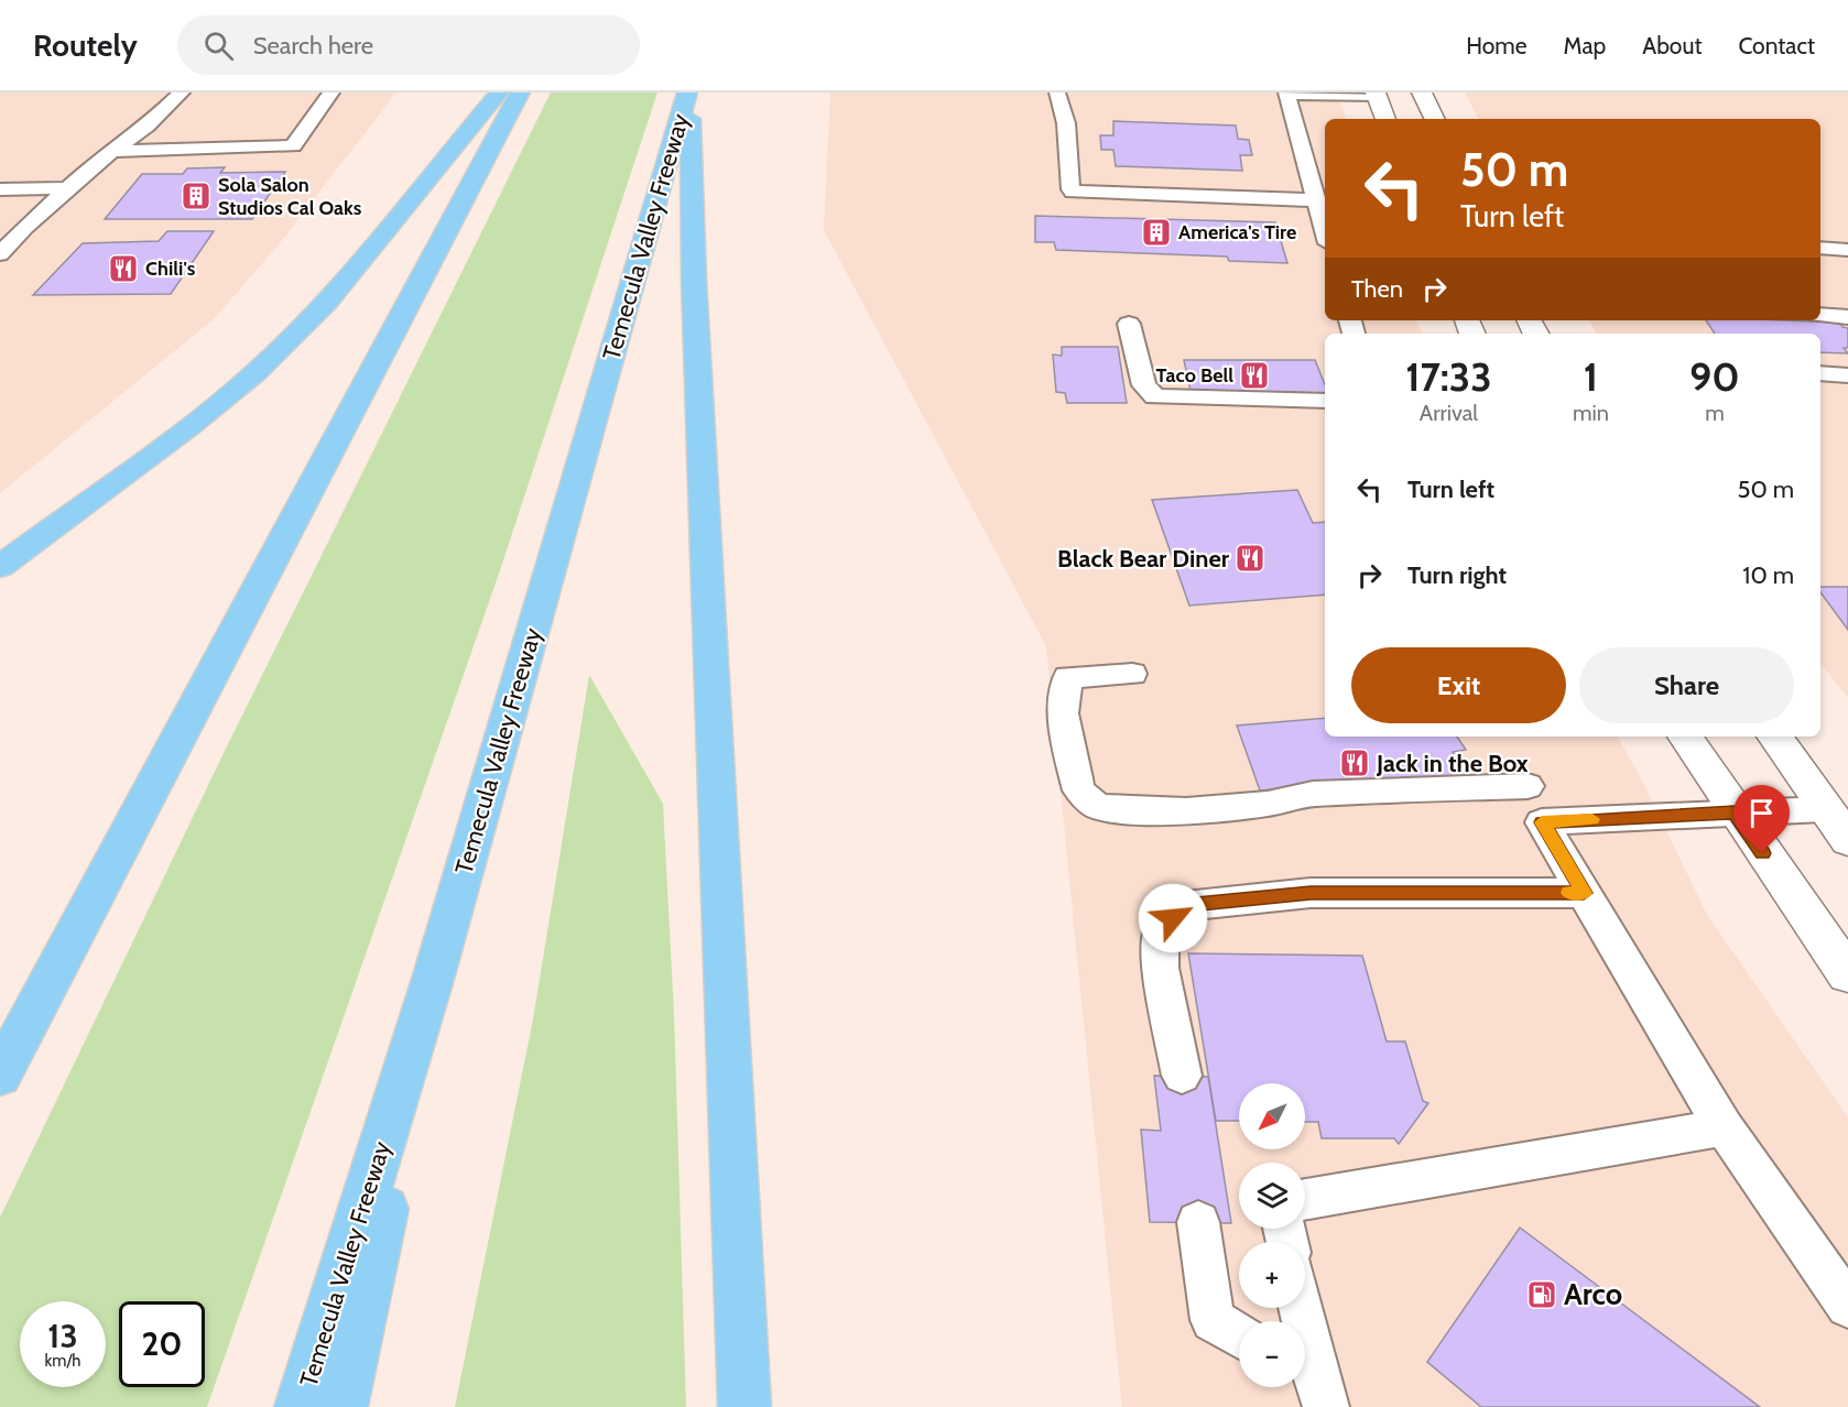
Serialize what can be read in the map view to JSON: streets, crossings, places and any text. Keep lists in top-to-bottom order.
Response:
{
  "streets": {
    "highway": ["Temecula Valley Freeway"]
  },
  "places": {
    "building": ["Sola Salon Studios Cal Oaks", "America's Tire"],
    "restaurant": [
      "Chili's",
      "Taco Bell",
      "Black Bear Diner",
      "Jack in the Box"
    ],
    "fuel station": ["Arco"]
  },
  "north": "bottom left",
  "page": {
    "header": "Routely",
    "search": "Search here",
    "nav": [
      "Home",
      "Map",
      "About",
      "Contact"
    ],
    "turn": ["50 m", "Turn left"],
    "then": "Then",
    "eta": [
      "17:33",
      "Arrival",
      "1",
      "min",
      "90",
      "m"
    ],
    "list": [
      {
        "name": "Turn left",
        "value": "50 m"
      },
      {
        "name": "Turn right",
        "value": "10 m"
      }
    ],
    "buttons": ["Exit", "Share"],
    "map_buttons": ["+", "−"],
    "speed": "13 km/h",
    "limit": "20"
  }
}
